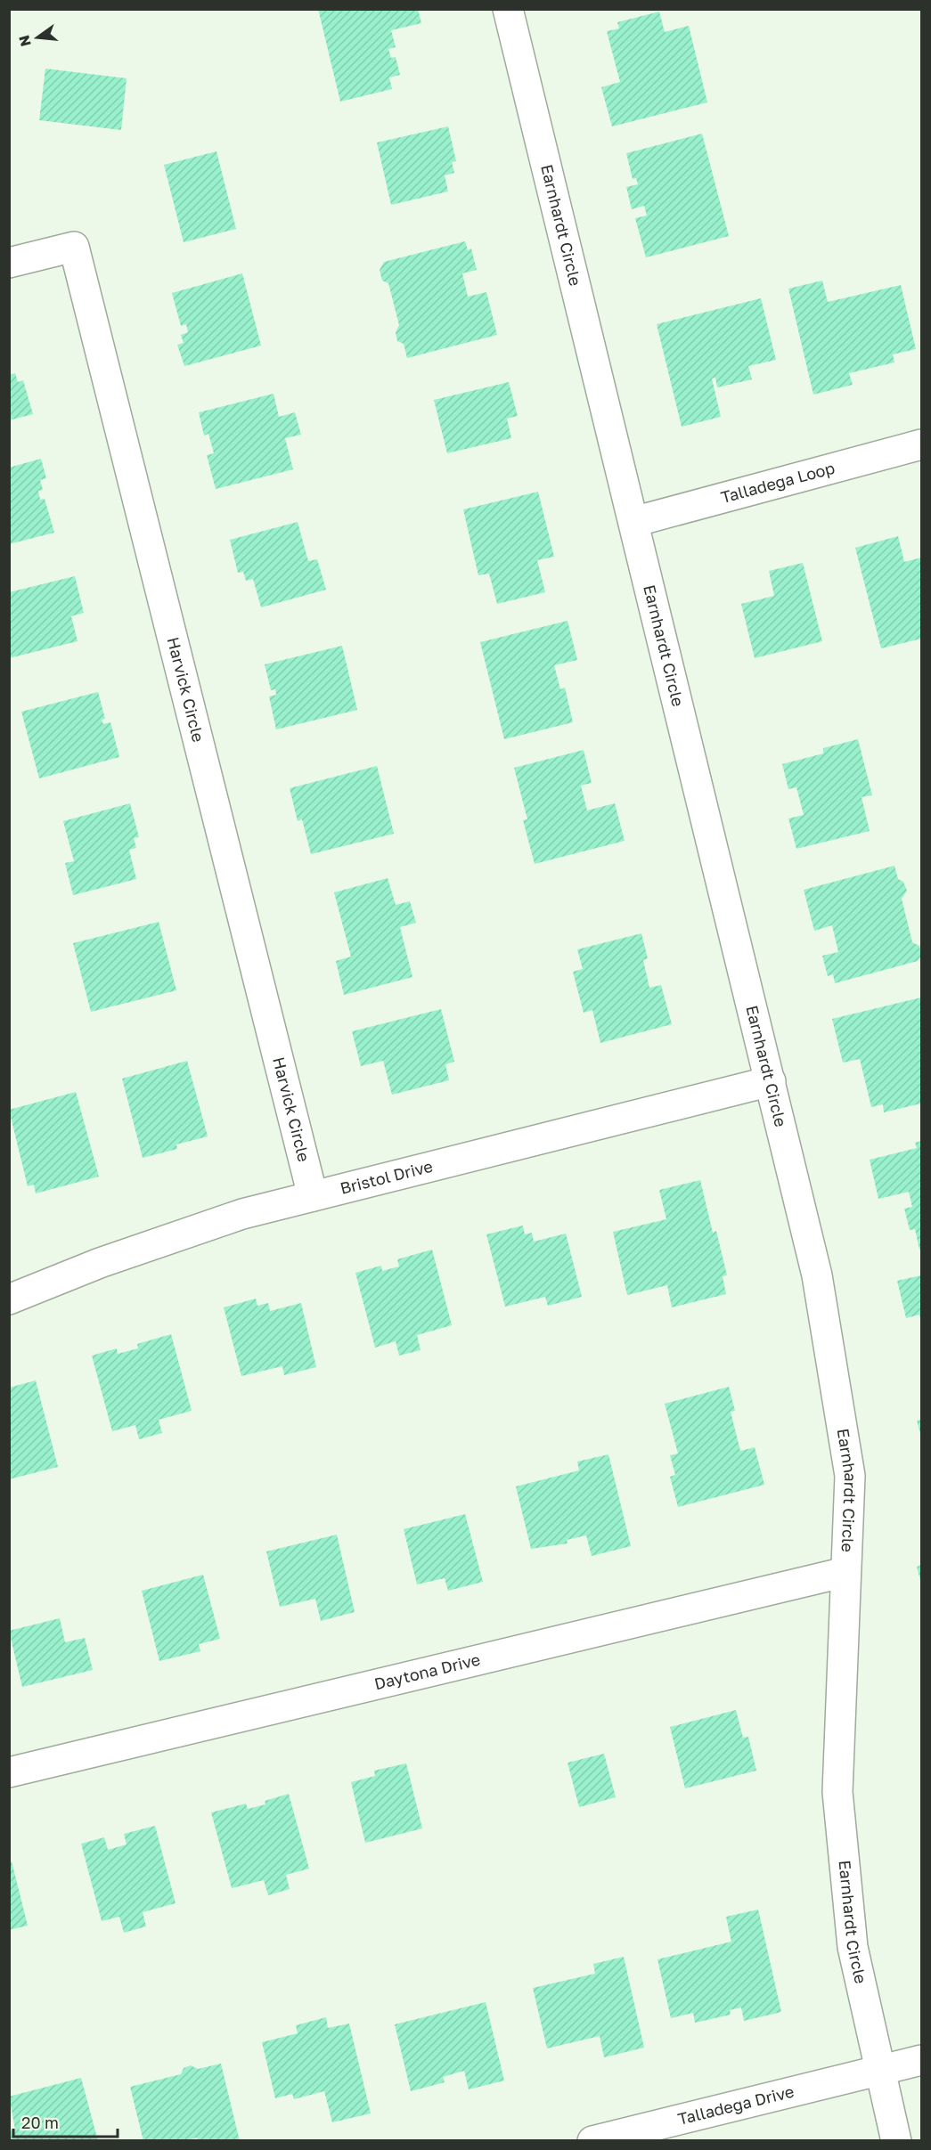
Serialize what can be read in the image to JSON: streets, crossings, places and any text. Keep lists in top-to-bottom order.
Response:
{
  "streets": {
    "street": [
      "Earnhardt Circle",
      "Talladega Loop",
      "Harvick Circle",
      "Bristol Drive",
      "Daytona Drive",
      "Talladega Drive"
    ]
  },
  "crossings": [
    ["Earnhardt Circle", "Talladega Loop"],
    ["Earnhardt Circle", "Bristol Drive"],
    ["Earnhardt Circle", "Daytona Drive"],
    ["Earnhardt Circle", "Talladega Drive"],
    ["Harvick Circle", "Bristol Drive"]
  ],
  "scale_bar": "20 m",
  "north": "left"
}
